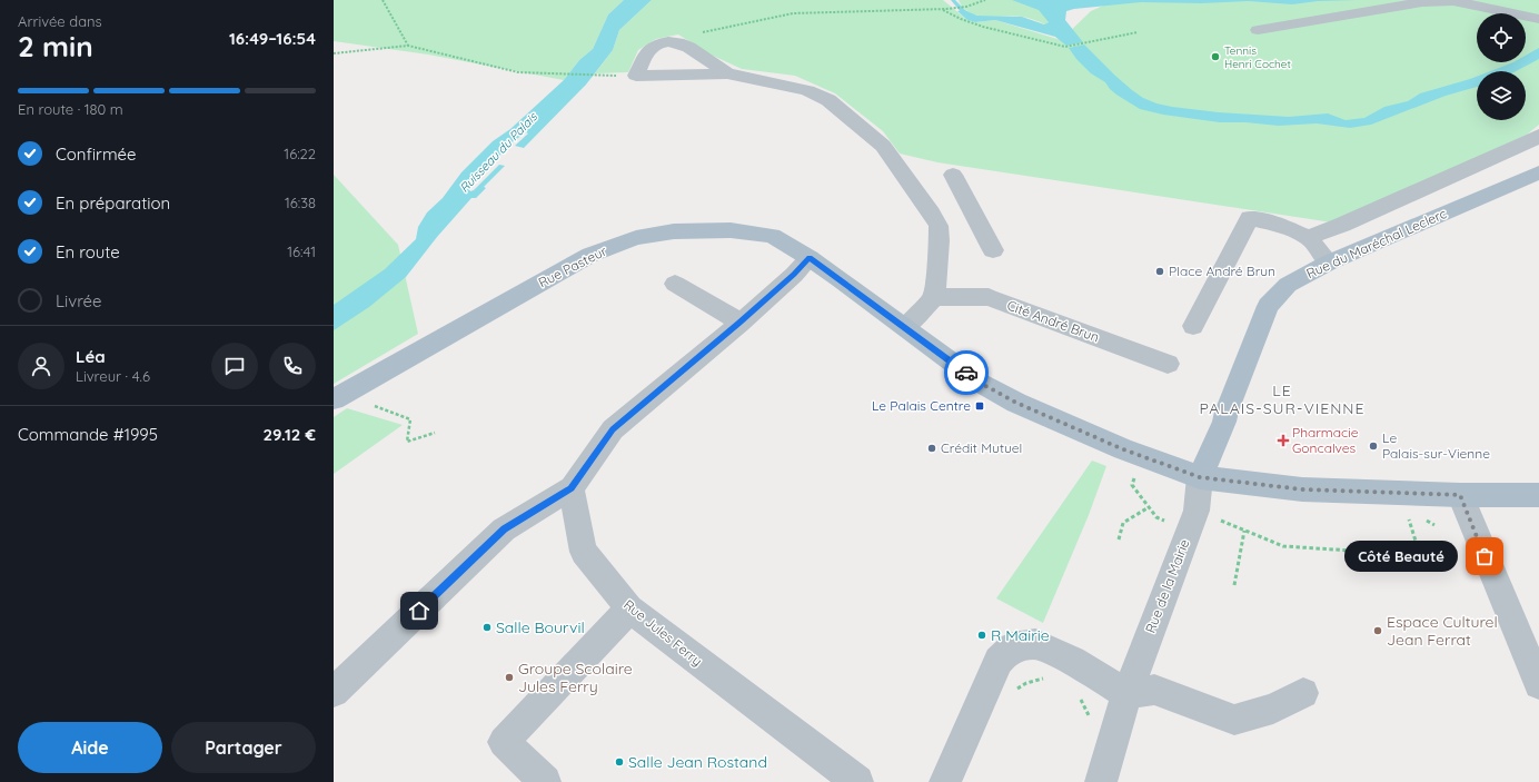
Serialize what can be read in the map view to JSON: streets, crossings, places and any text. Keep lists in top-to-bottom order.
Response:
{
  "streets": {
    "main road": ["Rue du Maréchal Leclerc", "Rue Pasteur"],
    "street": ["Cité André Brun", "Rue de la Mairie", "Rue Jules Ferry"]
  },
  "crossings": [
    ["Rue du Maréchal Leclerc", "Rue Pasteur"],
    ["Rue du Maréchal Leclerc", "Rue de la Mairie"],
    ["Rue Pasteur", "Rue de la Mairie"]
  ],
  "districts": ["LE PALAIS-SUR-VIENNE"],
  "water": ["Ruisseau du Palais"],
  "places": {
    "other": [
      "Tennis Henri Cochet",
      "Place André Brun",
      "Le Palais-sur-Vienne",
      "Crédit Mutuel",
      "Côté Beauté",
      "Salle Bourvil",
      "Espace Culturel Jean Ferrat",
      "R Mairie",
      "Groupe Scolaire Jules Ferry",
      "Salle Jean Rostand"
    ],
    "transit": ["Le Palais Centre"],
    "health": ["Pharmacie Goncalves"]
  },
  "page": {
    "heading": ["2 min", "Arrivée dans", "16:49–16:54"],
    "panel": [
      "Léa",
      "Livreur · 4.6",
      "Commande #1995",
      "29.12 €"
    ],
    "bar": "En route · 180 m",
    "list": [
      ["Confirmée", "16:22"],
      ["En préparation", "16:38"],
      ["En route", "16:41"],
      "Livrée"
    ],
    "bubble": "Côté Beauté",
    "buttons": ["Aide", "Partager"]
  }
}
